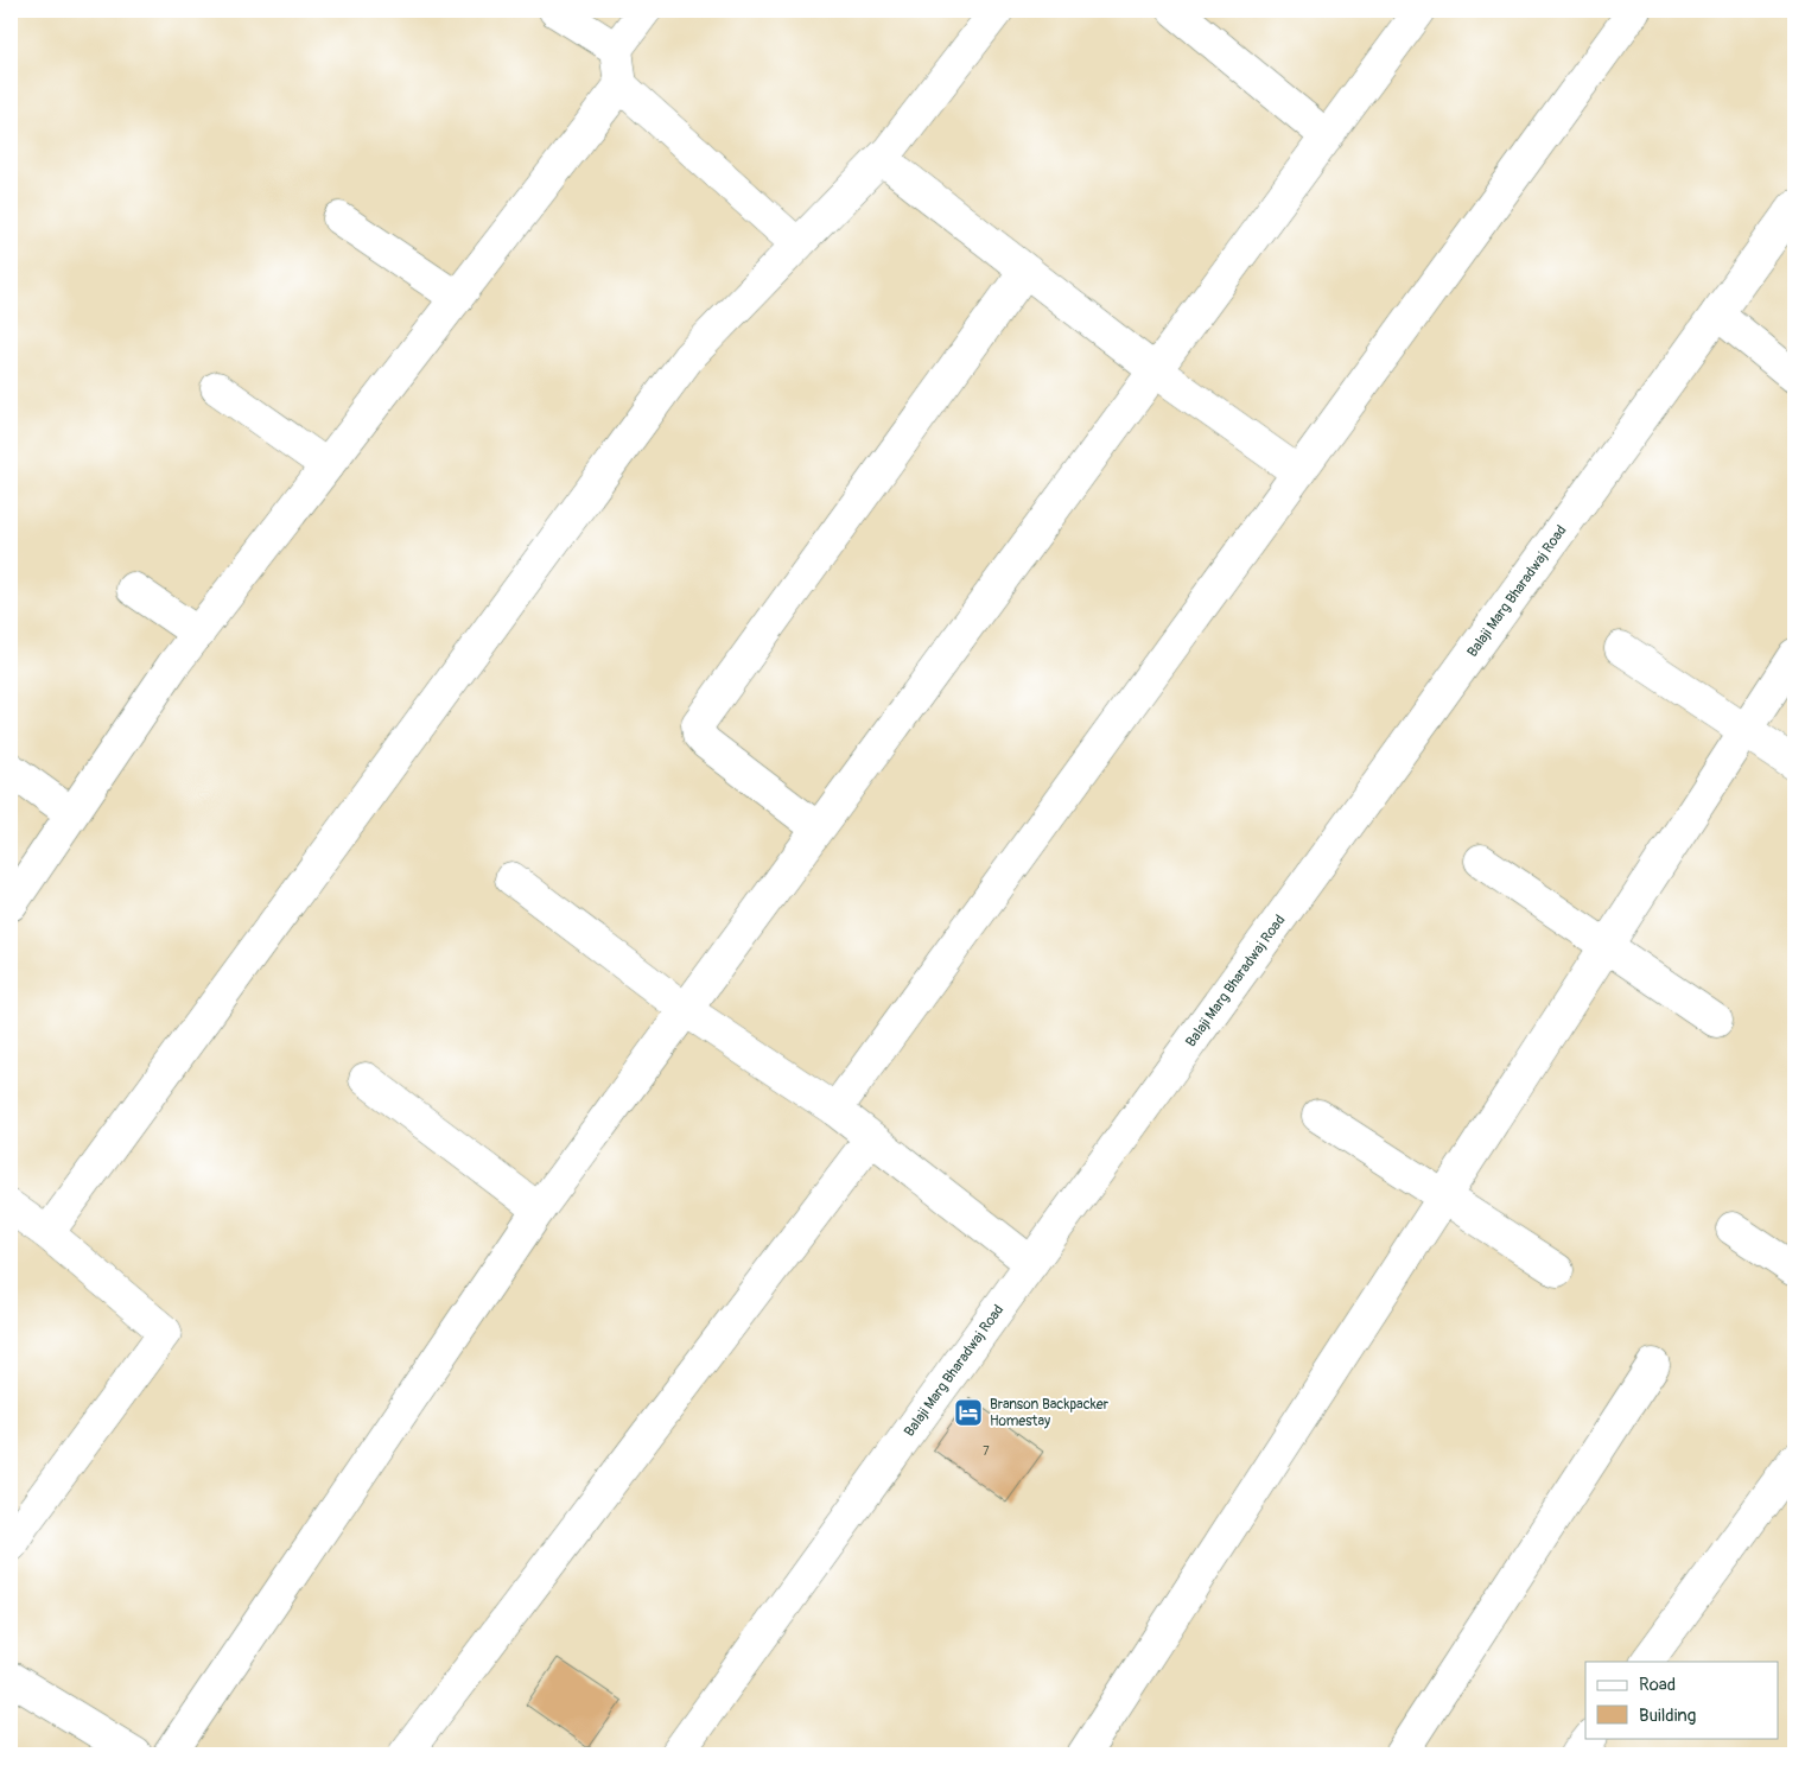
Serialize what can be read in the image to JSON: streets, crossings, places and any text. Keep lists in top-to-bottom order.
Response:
{
  "streets": {
    "street": ["Balaji Marg Bharadwaj Road"]
  },
  "places": {
    "hotel": ["Branson Backpacker Homestay"]
  },
  "house_numbers": ["7"],
  "legend": ["Road", "Building"]
}
